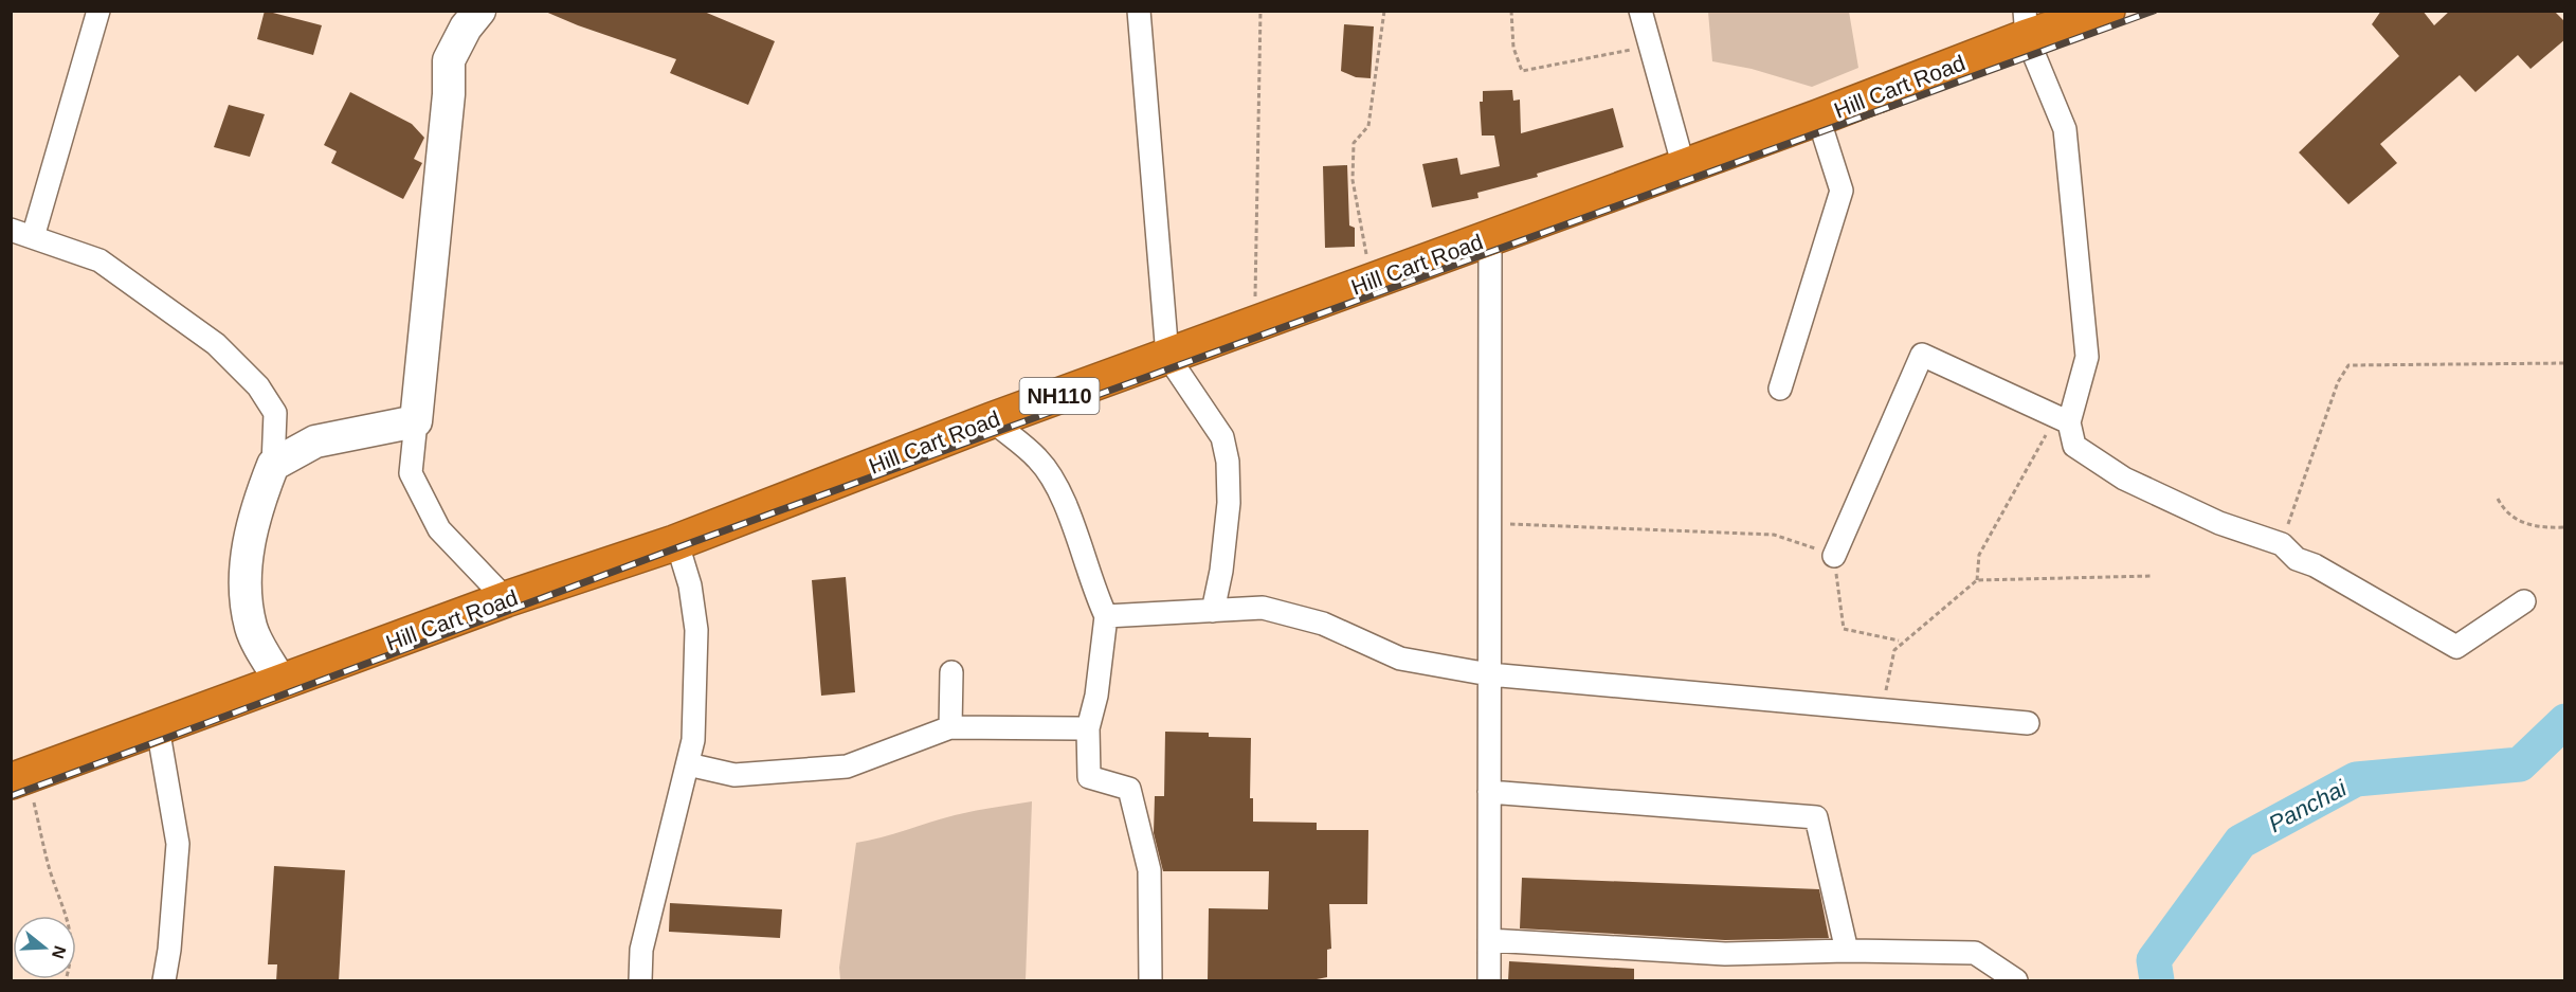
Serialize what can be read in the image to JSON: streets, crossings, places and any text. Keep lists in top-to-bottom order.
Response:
{
  "streets": {
    "highway": ["Hill Cart Road", "NH110"]
  },
  "water": ["Panchai"],
  "north": "right"
}
